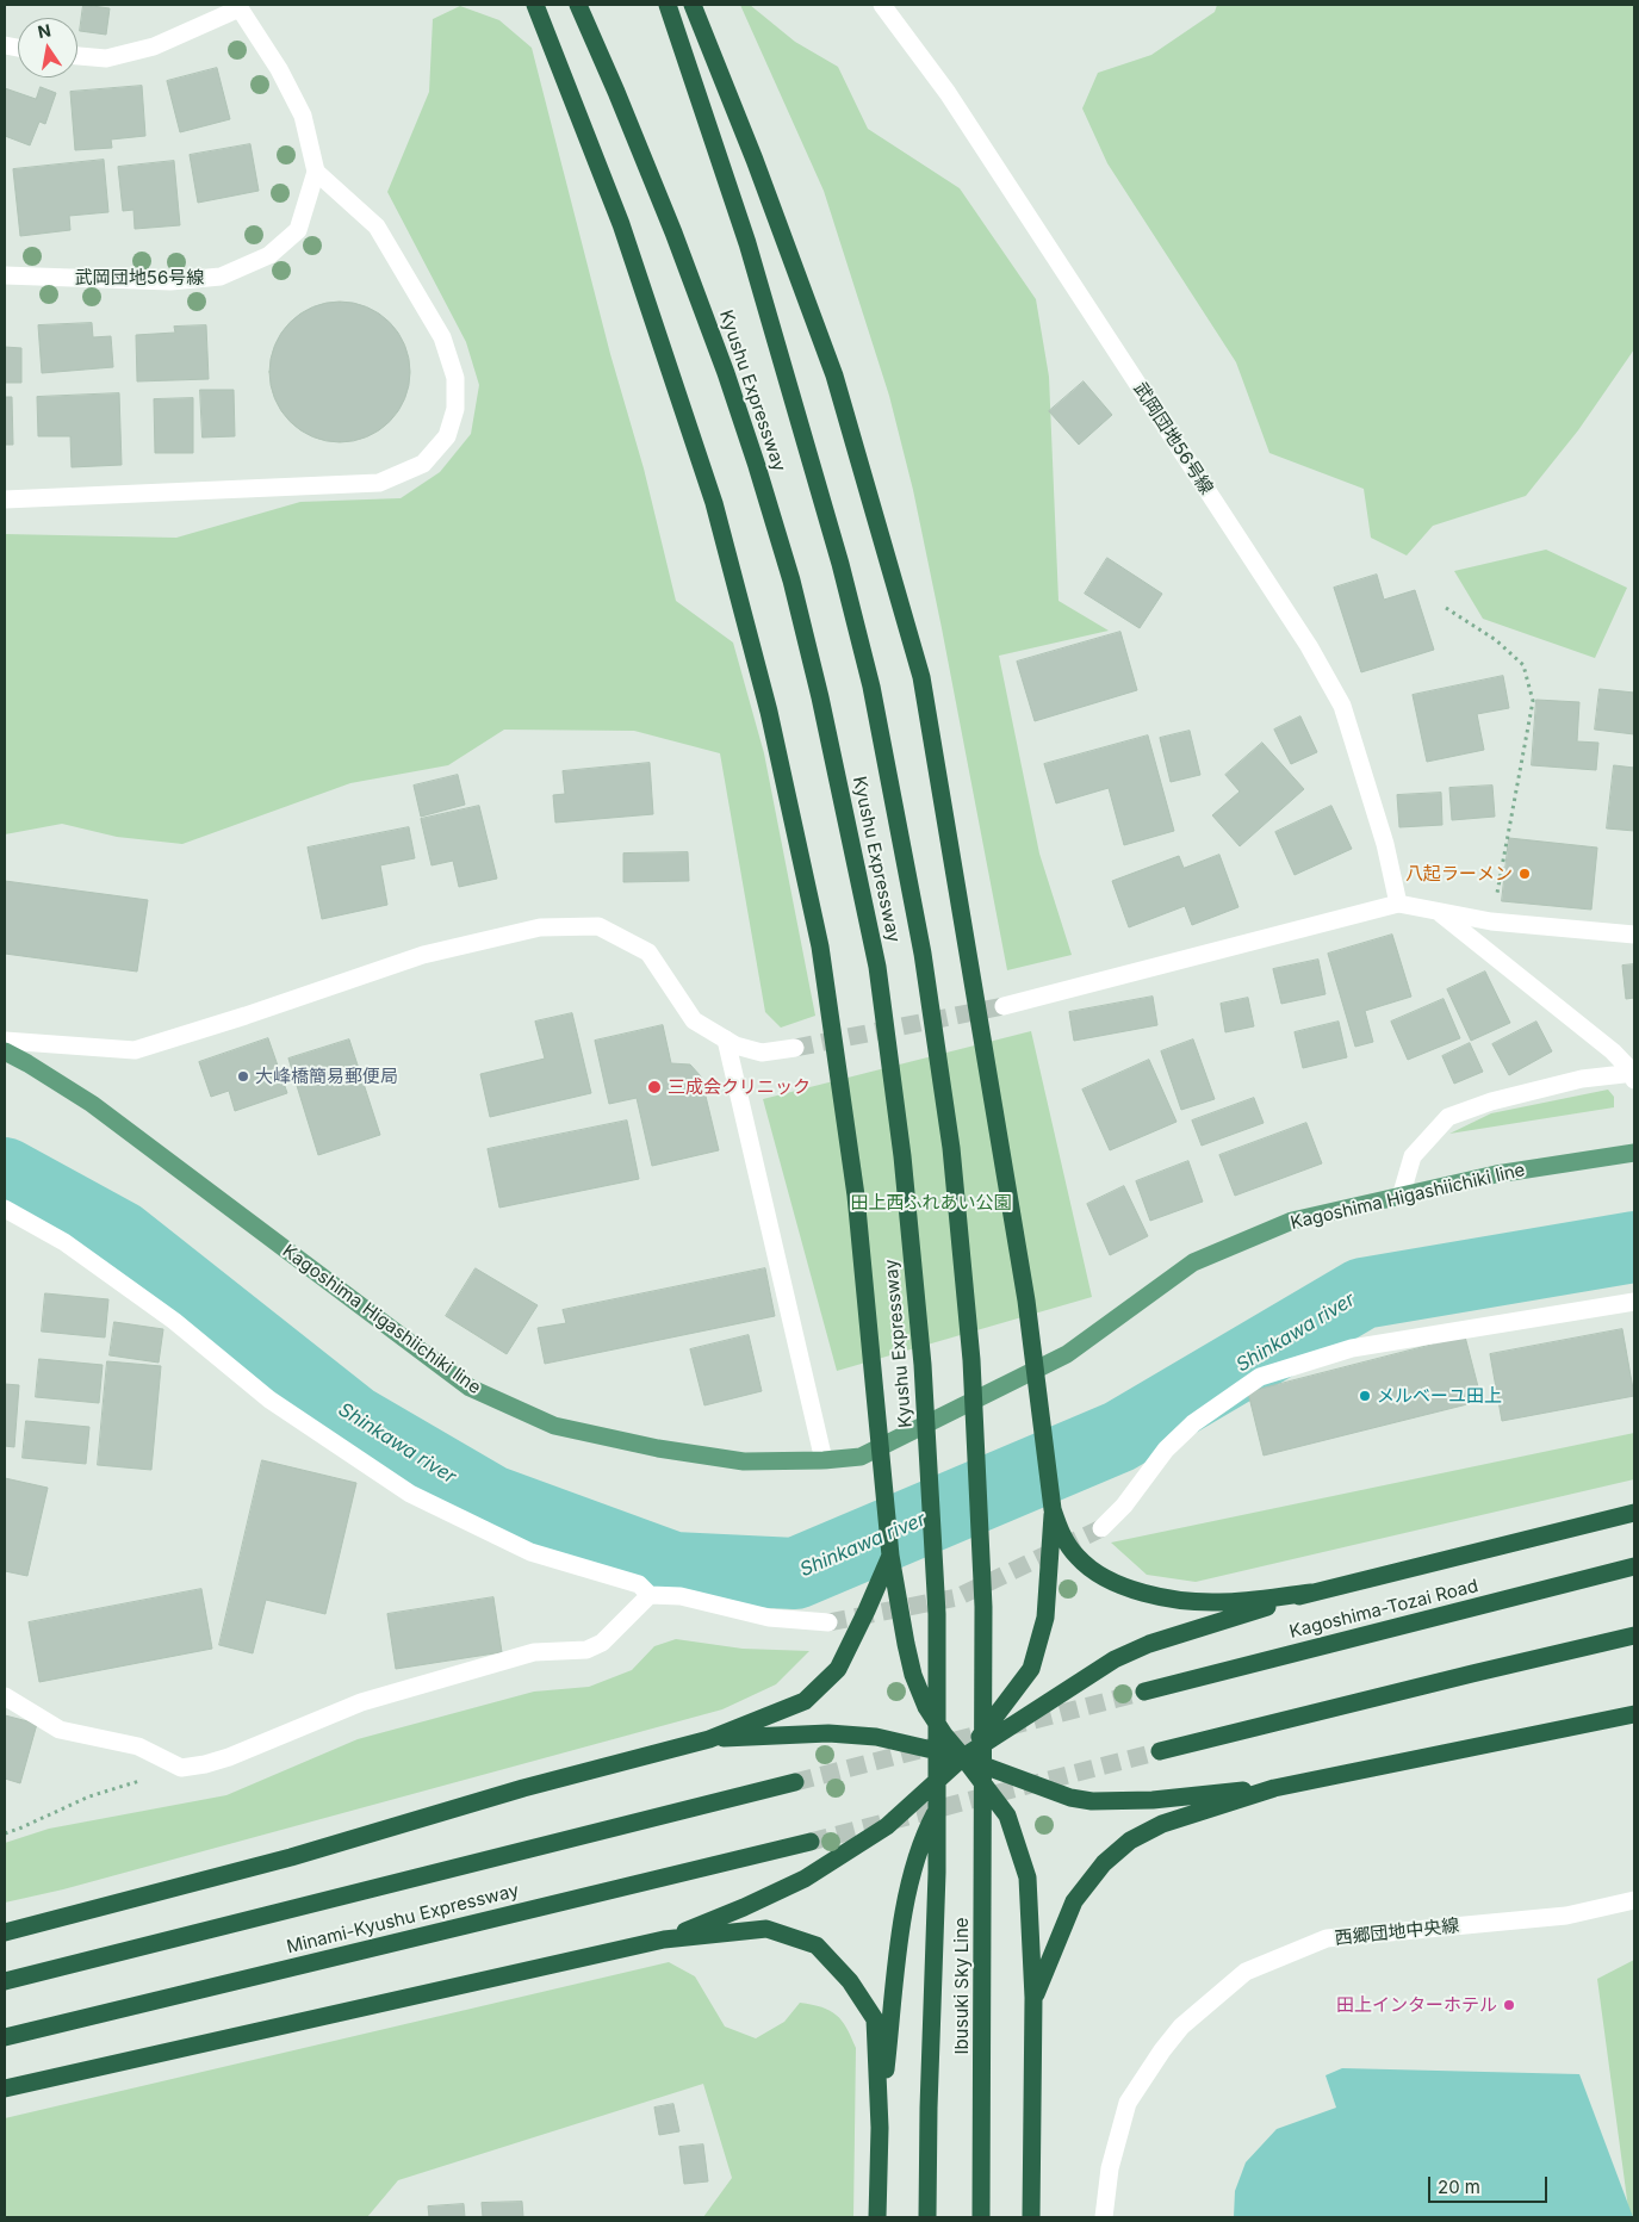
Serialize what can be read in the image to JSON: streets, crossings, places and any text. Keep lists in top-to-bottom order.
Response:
{
  "streets": {
    "highway": [
      "Kyushu Expressway",
      "Kagoshima-Tozai Road",
      "Minami-Kyushu Expressway",
      "Ibusuki Sky Line"
    ],
    "main road": ["Kagoshima Higashiichiki line"],
    "street": ["武岡団地56号線", "西郷団地中央線"]
  },
  "crossings": [
    ["Kyushu Expressway", "Ibusuki Sky Line"]
  ],
  "water": ["Shinkawa river"],
  "parks": ["田上西ふれあい公園"],
  "places": [
    "八起ラーメン",
    "大峰橋簡易郵便局",
    "三成会クリニック",
    "メルベーユ田上",
    "田上インターホテル"
  ],
  "scale_bar": "20 m",
  "north": "top"
}
